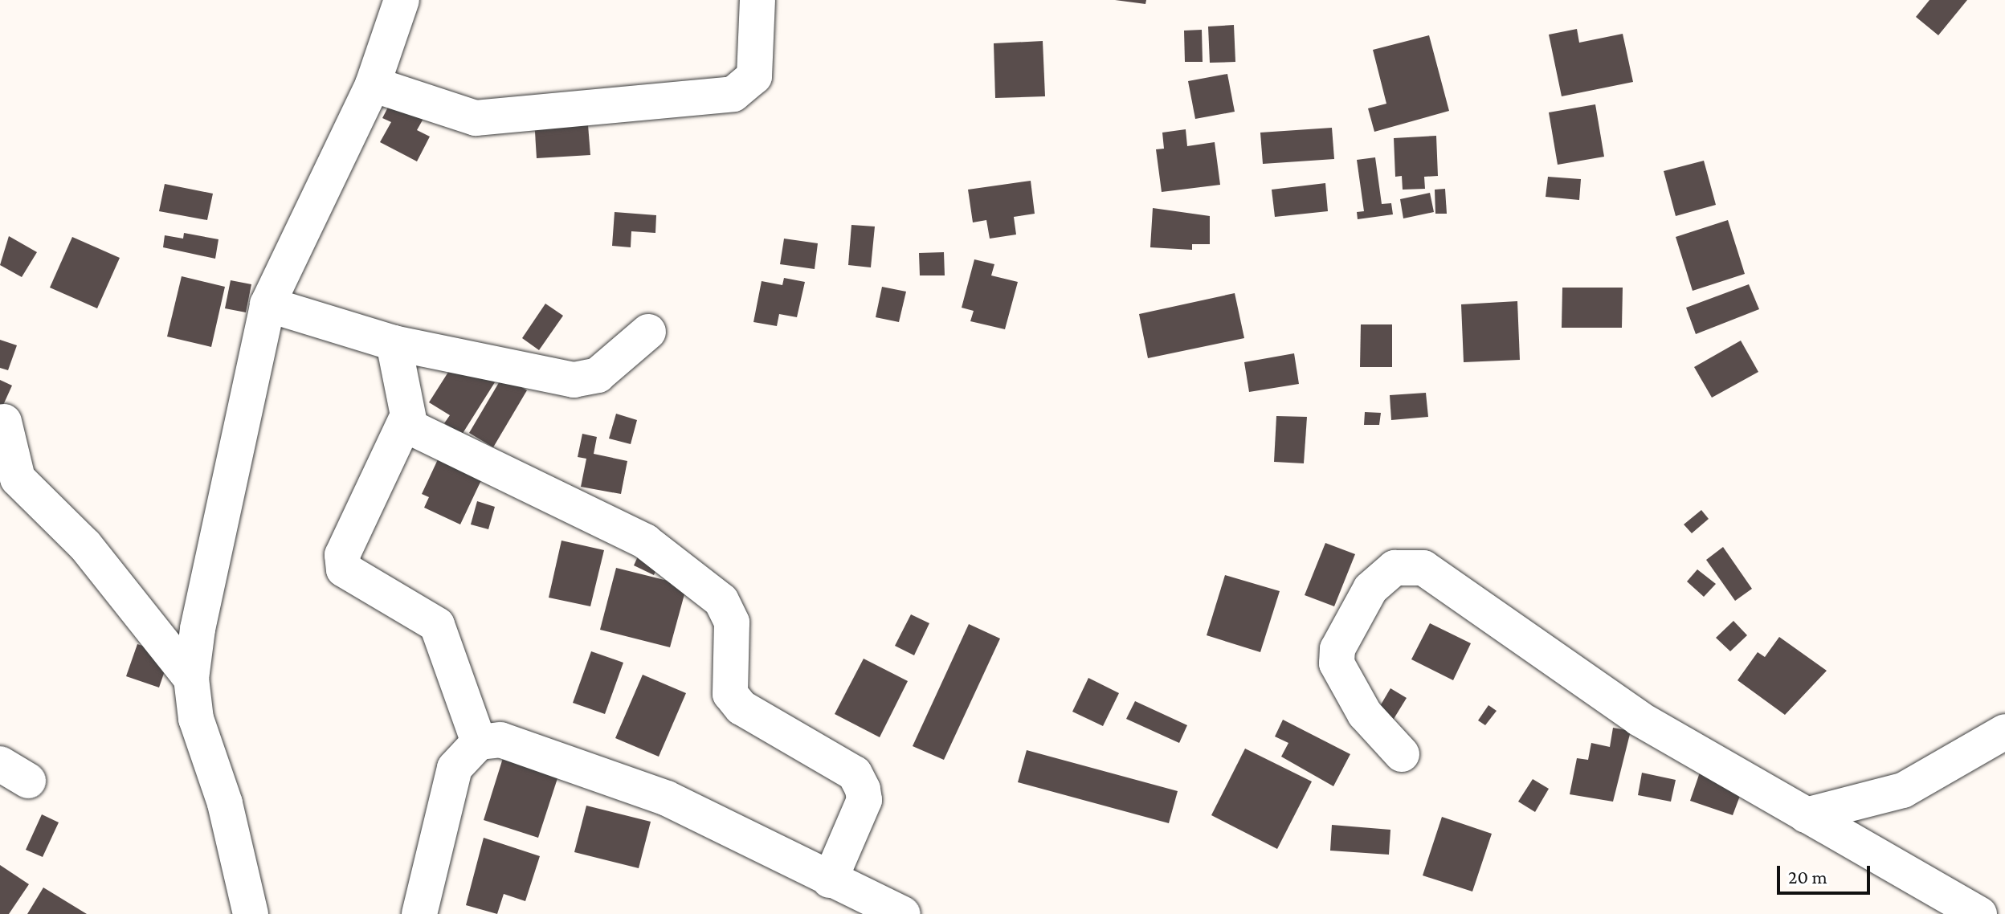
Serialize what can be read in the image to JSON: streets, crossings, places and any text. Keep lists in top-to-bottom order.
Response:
{
  "scale_bar": "20 m"
}
